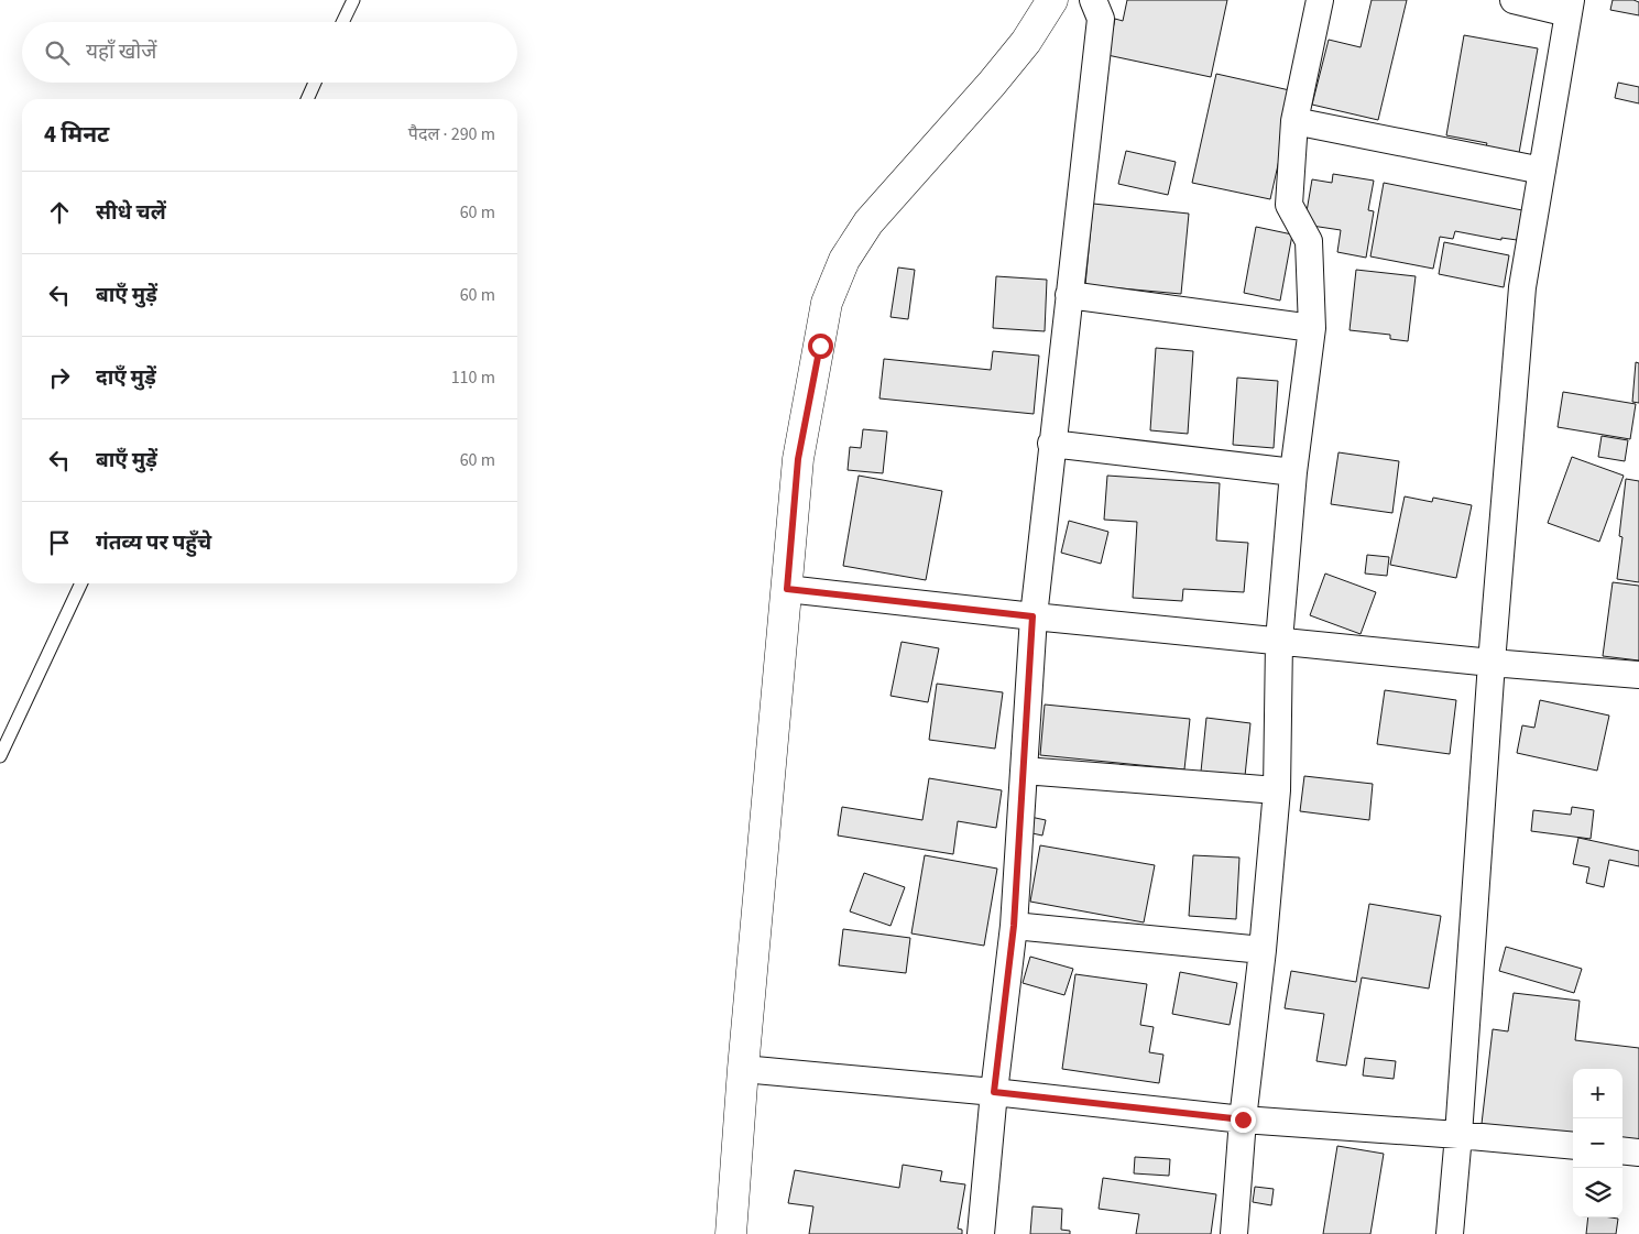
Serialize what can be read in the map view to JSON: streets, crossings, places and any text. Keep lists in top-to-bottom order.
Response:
{
  "page": {
    "search": "यहाँ खोजें",
    "heading": ["4 मिनट", "पैदल · 290 m"],
    "list": [
      ["सीधे चलें", "60 m"],
      ["बाएँ मुड़ें", "60 m"],
      ["दाएँ मुड़ें", "110 m"],
      ["बाएँ मुड़ें", "60 m"],
      "गंतव्य पर पहुँचे"
    ],
    "map_buttons": ["+", "−"]
  }
}
